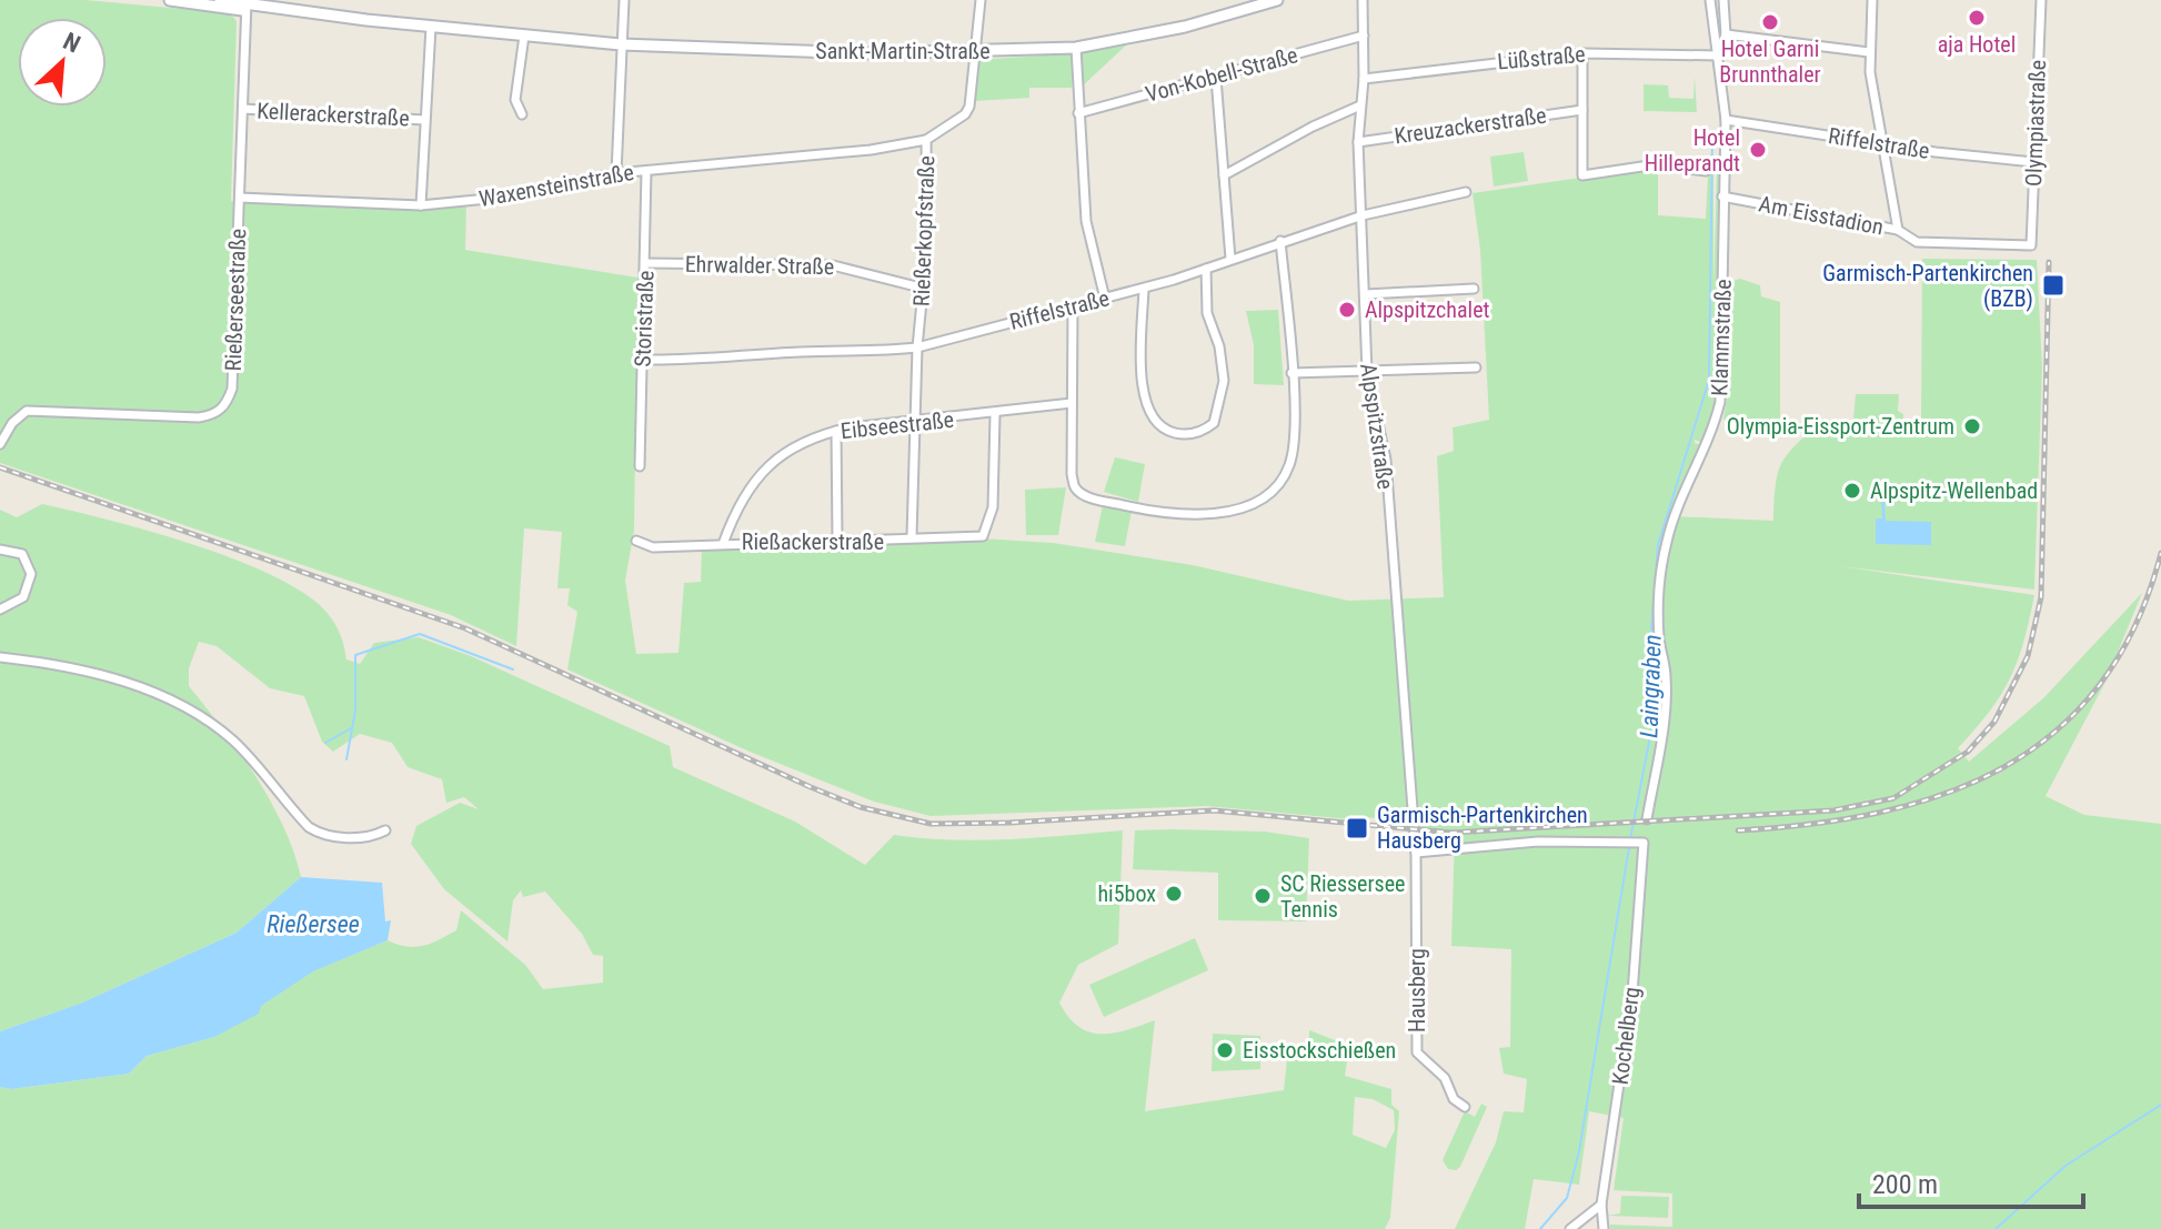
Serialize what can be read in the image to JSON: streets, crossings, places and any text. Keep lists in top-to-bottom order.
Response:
{
  "streets": {
    "main road": ["Sankt-Martin-Straße"],
    "street": [
      "Lüßstraße",
      "Von-Kobell-Straße",
      "Kellerackerstraße",
      "Olympiastraße",
      "Kreuzackerstraße",
      "Riffelstraße",
      "Waxensteinstraße",
      "Am Eisstadion",
      "Rießerkopfstraße",
      "Ehrwalder Straße",
      "Rießerseestraße",
      "Storistraße",
      "Klammstraße",
      "Eibseestraße",
      "Alpspitzstraße",
      "Rießackerstraße",
      "Hausberg",
      "Kochelberg"
    ]
  },
  "crossings": [
    ["Sankt-Martin-Straße", "Rießerkopfstraße"],
    ["Sankt-Martin-Straße", "Rießerseestraße"],
    ["Lüßstraße", "Klammstraße"],
    ["Lüßstraße", "Alpspitzstraße"],
    ["Von-Kobell-Straße", "Alpspitzstraße"],
    ["Kellerackerstraße", "Rießerseestraße"],
    ["Olympiastraße", "Riffelstraße"],
    ["Olympiastraße", "Am Eisstadion"],
    ["Kreuzackerstraße", "Alpspitzstraße"],
    ["Riffelstraße", "Rießerkopfstraße"],
    ["Riffelstraße", "Storistraße"],
    ["Riffelstraße", "Klammstraße"],
    ["Riffelstraße", "Alpspitzstraße"],
    ["Waxensteinstraße", "Rießerkopfstraße"],
    ["Waxensteinstraße", "Rießerseestraße"],
    ["Waxensteinstraße", "Storistraße"],
    ["Am Eisstadion", "Klammstraße"],
    ["Rießerkopfstraße", "Ehrwalder Straße"],
    ["Rießerkopfstraße", "Eibseestraße"],
    ["Rießerkopfstraße", "Rießackerstraße"],
    ["Ehrwalder Straße", "Storistraße"],
    ["Eibseestraße", "Rießackerstraße"],
    ["Alpspitzstraße", "Hausberg"],
    ["Alpspitzstraße", "Kochelberg"],
    ["Hausberg", "Kochelberg"]
  ],
  "water": ["Laingraben", "Rießersee"],
  "places": {
    "other": [
      "aja Hotel",
      "Hotel Garni Brunnthaler",
      "Hotel Hilleprandt",
      "Alpspitzchalet",
      "Olympia-Eissport-Zentrum",
      "Alpspitz-Wellenbad",
      "hi5box",
      "SC Riessersee Tennis",
      "Eisstockschießen"
    ],
    "transit": ["Garmisch-Partenkirchen (BZB)", "Garmisch-Partenkirchen Hausberg"]
  },
  "scale_bar": "200 m",
  "north": "top right"
}
